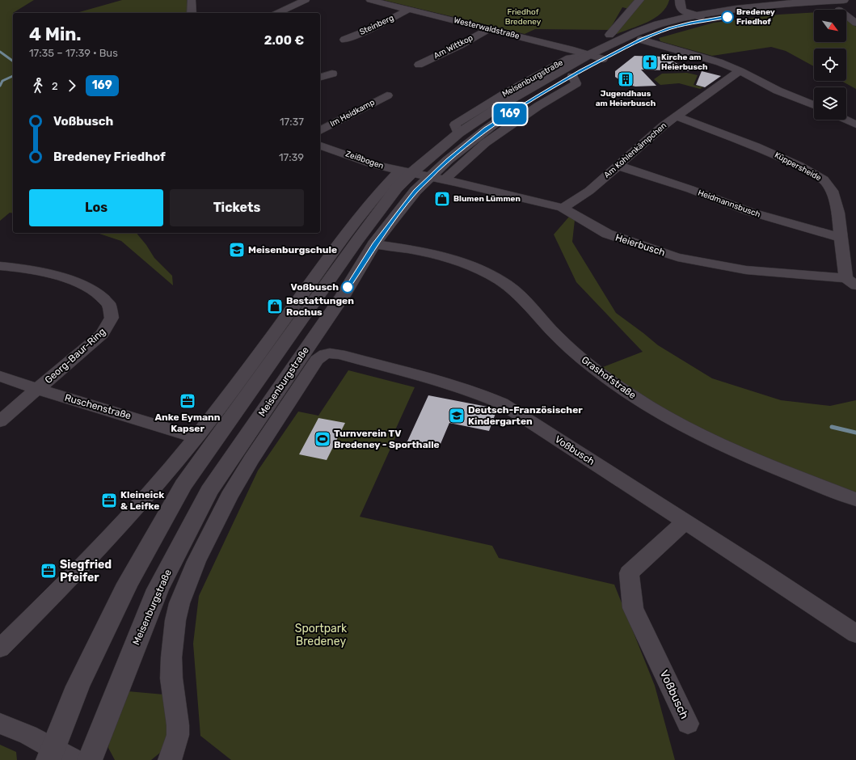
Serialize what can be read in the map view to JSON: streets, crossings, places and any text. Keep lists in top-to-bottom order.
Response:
{
  "streets": {
    "main road": ["Meisenburgstraße"],
    "street": [
      "Steinberg",
      "Westerwaldstraße",
      "Am Wittkop",
      "Im Heidkamp",
      "Am Kohlenkämpchen",
      "Zeißbogen",
      "Küppersheide",
      "Heidmannsbusch",
      "Heierbusch",
      "Georg-Baur-Ring",
      "Grashofstraße",
      "Ruschenstraße",
      "Voßbusch"
    ]
  },
  "crossings": [
    ["Steinberg", "Westerwaldstraße"],
    ["Westerwaldstraße", "Am Wittkop"],
    ["Westerwaldstraße", "Meisenburgstraße"],
    ["Meisenburgstraße", "Zeißbogen"],
    ["Meisenburgstraße", "Heierbusch"],
    ["Meisenburgstraße", "Grashofstraße"],
    ["Meisenburgstraße", "Ruschenstraße"],
    ["Meisenburgstraße", "Voßbusch"],
    ["Am Kohlenkämpchen", "Küppersheide"],
    ["Am Kohlenkämpchen", "Heidmannsbusch"],
    ["Am Kohlenkämpchen", "Heierbusch"],
    ["Zeißbogen", "Heierbusch"],
    ["Küppersheide", "Heidmannsbusch"],
    ["Küppersheide", "Heierbusch"],
    ["Georg-Baur-Ring", "Ruschenstraße"]
  ],
  "parks": ["Friedhof Bredeney", "Sportpark Bredeney"],
  "places": {
    "other": ["Bredeney Friedhof", "Voßbusch"],
    "church": ["Kirche am Heierbusch"],
    "building": ["Jugendhaus am Heierbusch"],
    "shop": ["Blumen Lümmen", "Bestattungen Rochus"],
    "school or university": ["Meisenburgschule", "Deutsch-Französischer Kindergarten"],
    "office": ["Anke Eymann Kapser", "Kleineick & Leifke", "Siegfried Pfeifer"],
    "sports": ["Turnverein TV Bredeney - Sporthalle"]
  },
  "lines": ["bus line 169"],
  "north": "bottom right",
  "page": {
    "on_map": "169",
    "heading": ["4 Min.", "17:35 – 17:39 · Bus", "2.00 €"],
    "legs": ["2", "169"],
    "list": [
      {
        "name": "Voßbusch",
        "value": "17:37"
      },
      {
        "name": "Bredeney Friedhof",
        "value": "17:39"
      }
    ],
    "buttons": ["Los", "Tickets"]
  }
}
